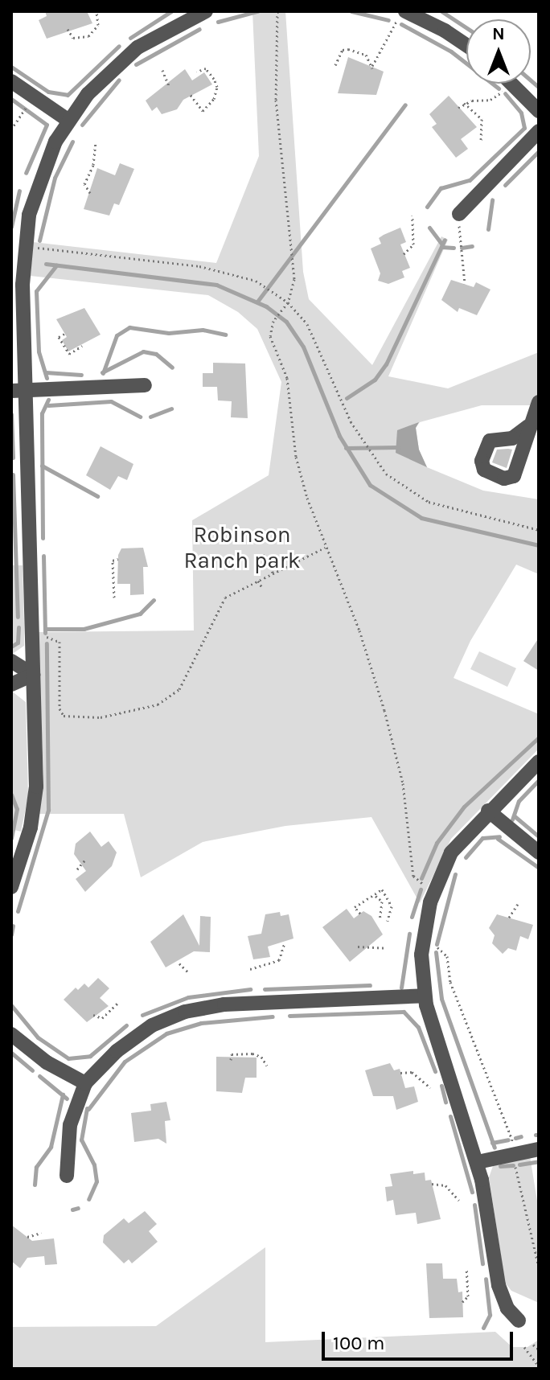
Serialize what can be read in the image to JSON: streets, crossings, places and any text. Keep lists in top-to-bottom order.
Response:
{
  "parks": ["Robinson Ranch park"],
  "scale_bar": "100 m",
  "north": "top"
}
